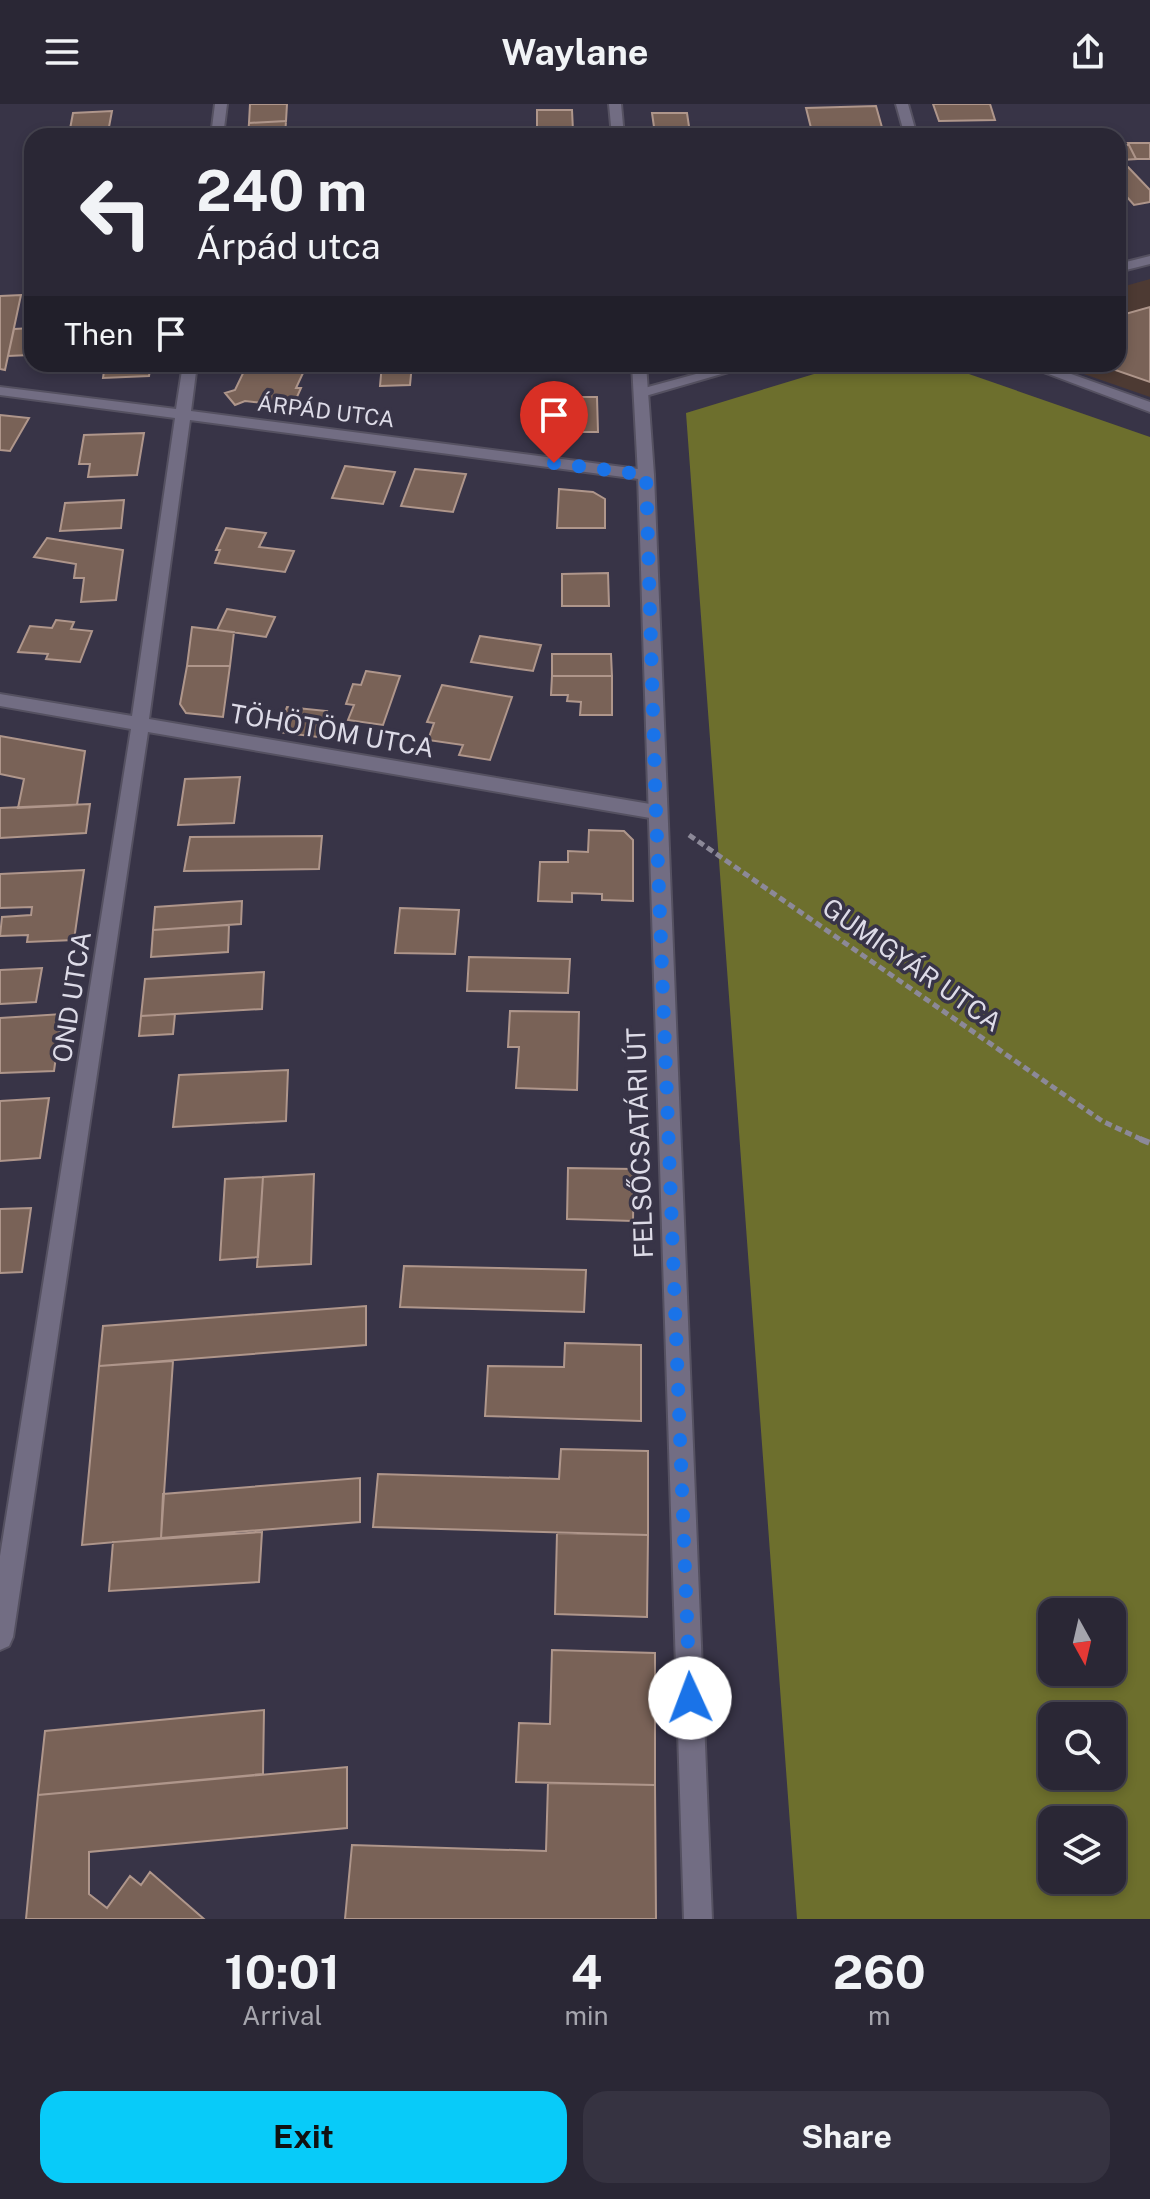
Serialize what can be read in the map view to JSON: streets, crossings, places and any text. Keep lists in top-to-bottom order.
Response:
{
  "streets": {
    "street": [
      "ÁRPÁD UTCA",
      "TÖHÖTÖM UTCA",
      "OND UTCA",
      "FELSŐCSATÁRI ÚT"
    ],
    "path": ["GUMIGYÁR UTCA"]
  },
  "crossings": [
    ["ÁRPÁD UTCA", "OND UTCA"],
    ["ÁRPÁD UTCA", "FELSŐCSATÁRI ÚT"],
    ["TÖHÖTÖM UTCA", "GUMIGYÁR UTCA"],
    ["TÖHÖTÖM UTCA", "OND UTCA"],
    ["TÖHÖTÖM UTCA", "FELSŐCSATÁRI ÚT"],
    ["GUMIGYÁR UTCA", "FELSŐCSATÁRI ÚT"]
  ],
  "north": "bottom",
  "page": {
    "header": "Waylane",
    "turn": ["240 m", "Árpád utca"],
    "then": "Then",
    "eta": [
      "10:01",
      "Arrival",
      "4",
      "min",
      "260",
      "m"
    ],
    "buttons": ["Exit", "Share"]
  }
}
